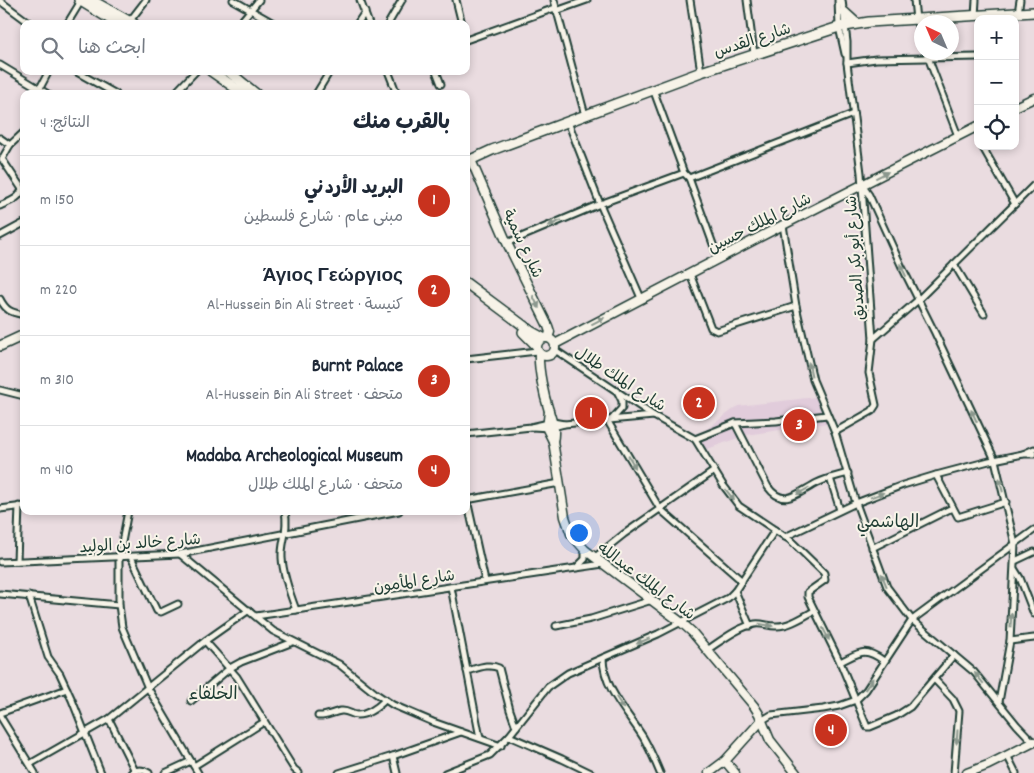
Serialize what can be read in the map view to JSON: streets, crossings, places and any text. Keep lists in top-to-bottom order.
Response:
{
  "streets": {
    "main road": [
      "شارع القدس",
      "شارع الملك حسين",
      "شارع سمية",
      "شارع الملك عبدالله"
    ],
    "street": [
      "شارع أبو بكر الصديق",
      "شارع الملك طلال",
      "شارع خالد بن الوليد",
      "شارع المأمون"
    ]
  },
  "crossings": [
    ["شارع القدس", "شارع أبو بكر الصديق"],
    ["شارع الملك حسين", "شارع سمية"],
    ["شارع الملك حسين", "شارع أبو بكر الصديق"],
    ["شارع الملك حسين", "شارع الملك طلال"],
    ["شارع المأمون", "شارع الملك عبدالله"]
  ],
  "one_way": ["شارع الملك حسين", "شارع سمية"],
  "districts": ["الهاشمي", "الخلفاء"],
  "north": "top left",
  "page": {
    "map_buttons": ["+", "−"],
    "search": "ابحث هنا",
    "heading": ["بالقرب منك", "النتائج: 4"],
    "list": [
      {
        "mark": "1",
        "name": "البريد الأردني",
        "note": "مبنى عام · شارع فلسطين",
        "value": "150 m"
      },
      {
        "mark": "2",
        "name": "Άγιος Γεώργιος",
        "note": "كنيسة · Al-Hussein Bin Ali Street",
        "value": "220 m"
      },
      {
        "mark": "3",
        "name": "Burnt Palace",
        "note": "متحف · Al-Hussein Bin Ali Street",
        "value": "310 m"
      },
      {
        "mark": "4",
        "name": "Madaba Archeological Museum",
        "note": "متحف · شارع الملك طلال",
        "value": "410 m"
      }
    ],
    "pins": [
      "2",
      "1",
      "3",
      "4"
    ]
  }
}
